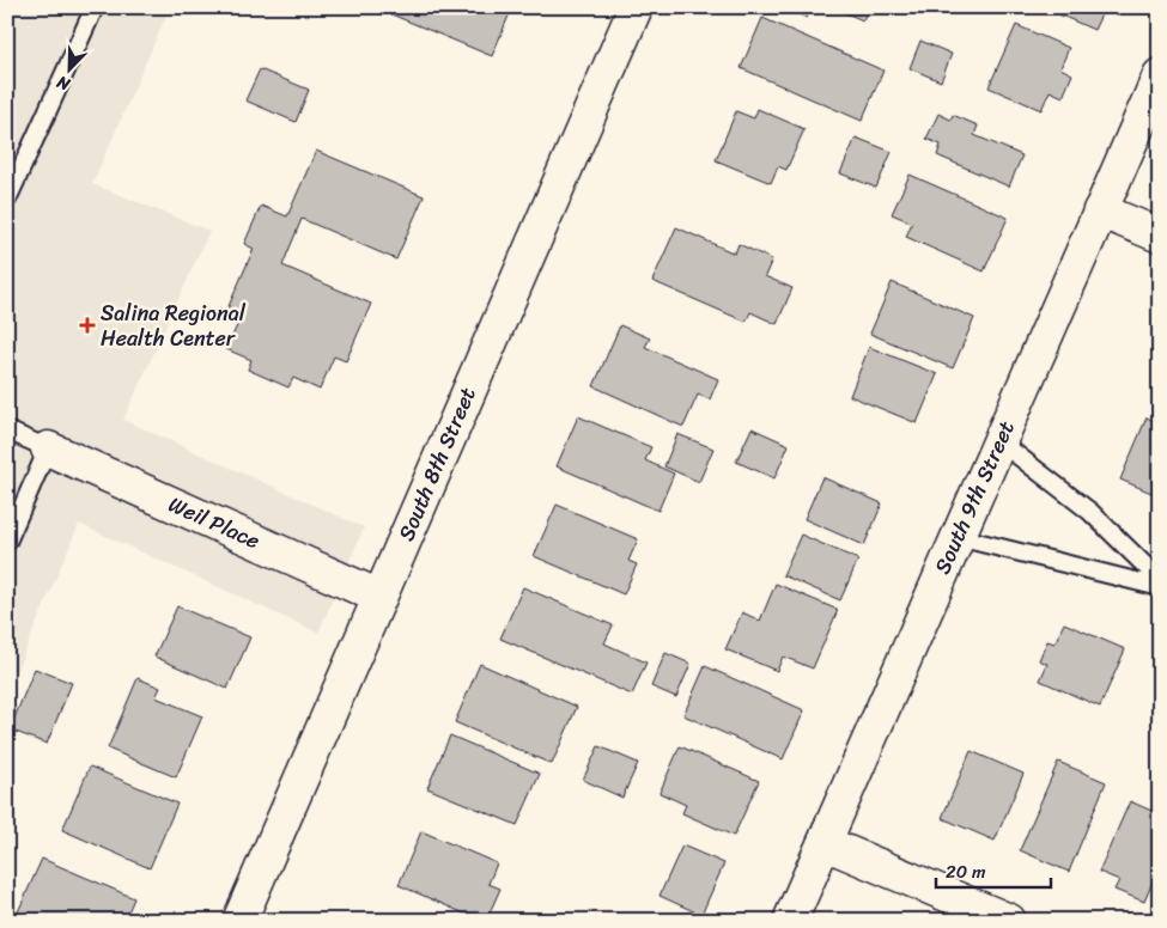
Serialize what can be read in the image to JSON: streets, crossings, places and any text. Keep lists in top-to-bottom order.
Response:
{
  "streets": {
    "street": ["South 8th Street", "South 9th Street", "Weil Place"]
  },
  "crossings": [
    ["South 8th Street", "Weil Place"]
  ],
  "places": {
    "health": ["Salina Regional Health Center"]
  },
  "scale_bar": "20 m",
  "north": "bottom left"
}
